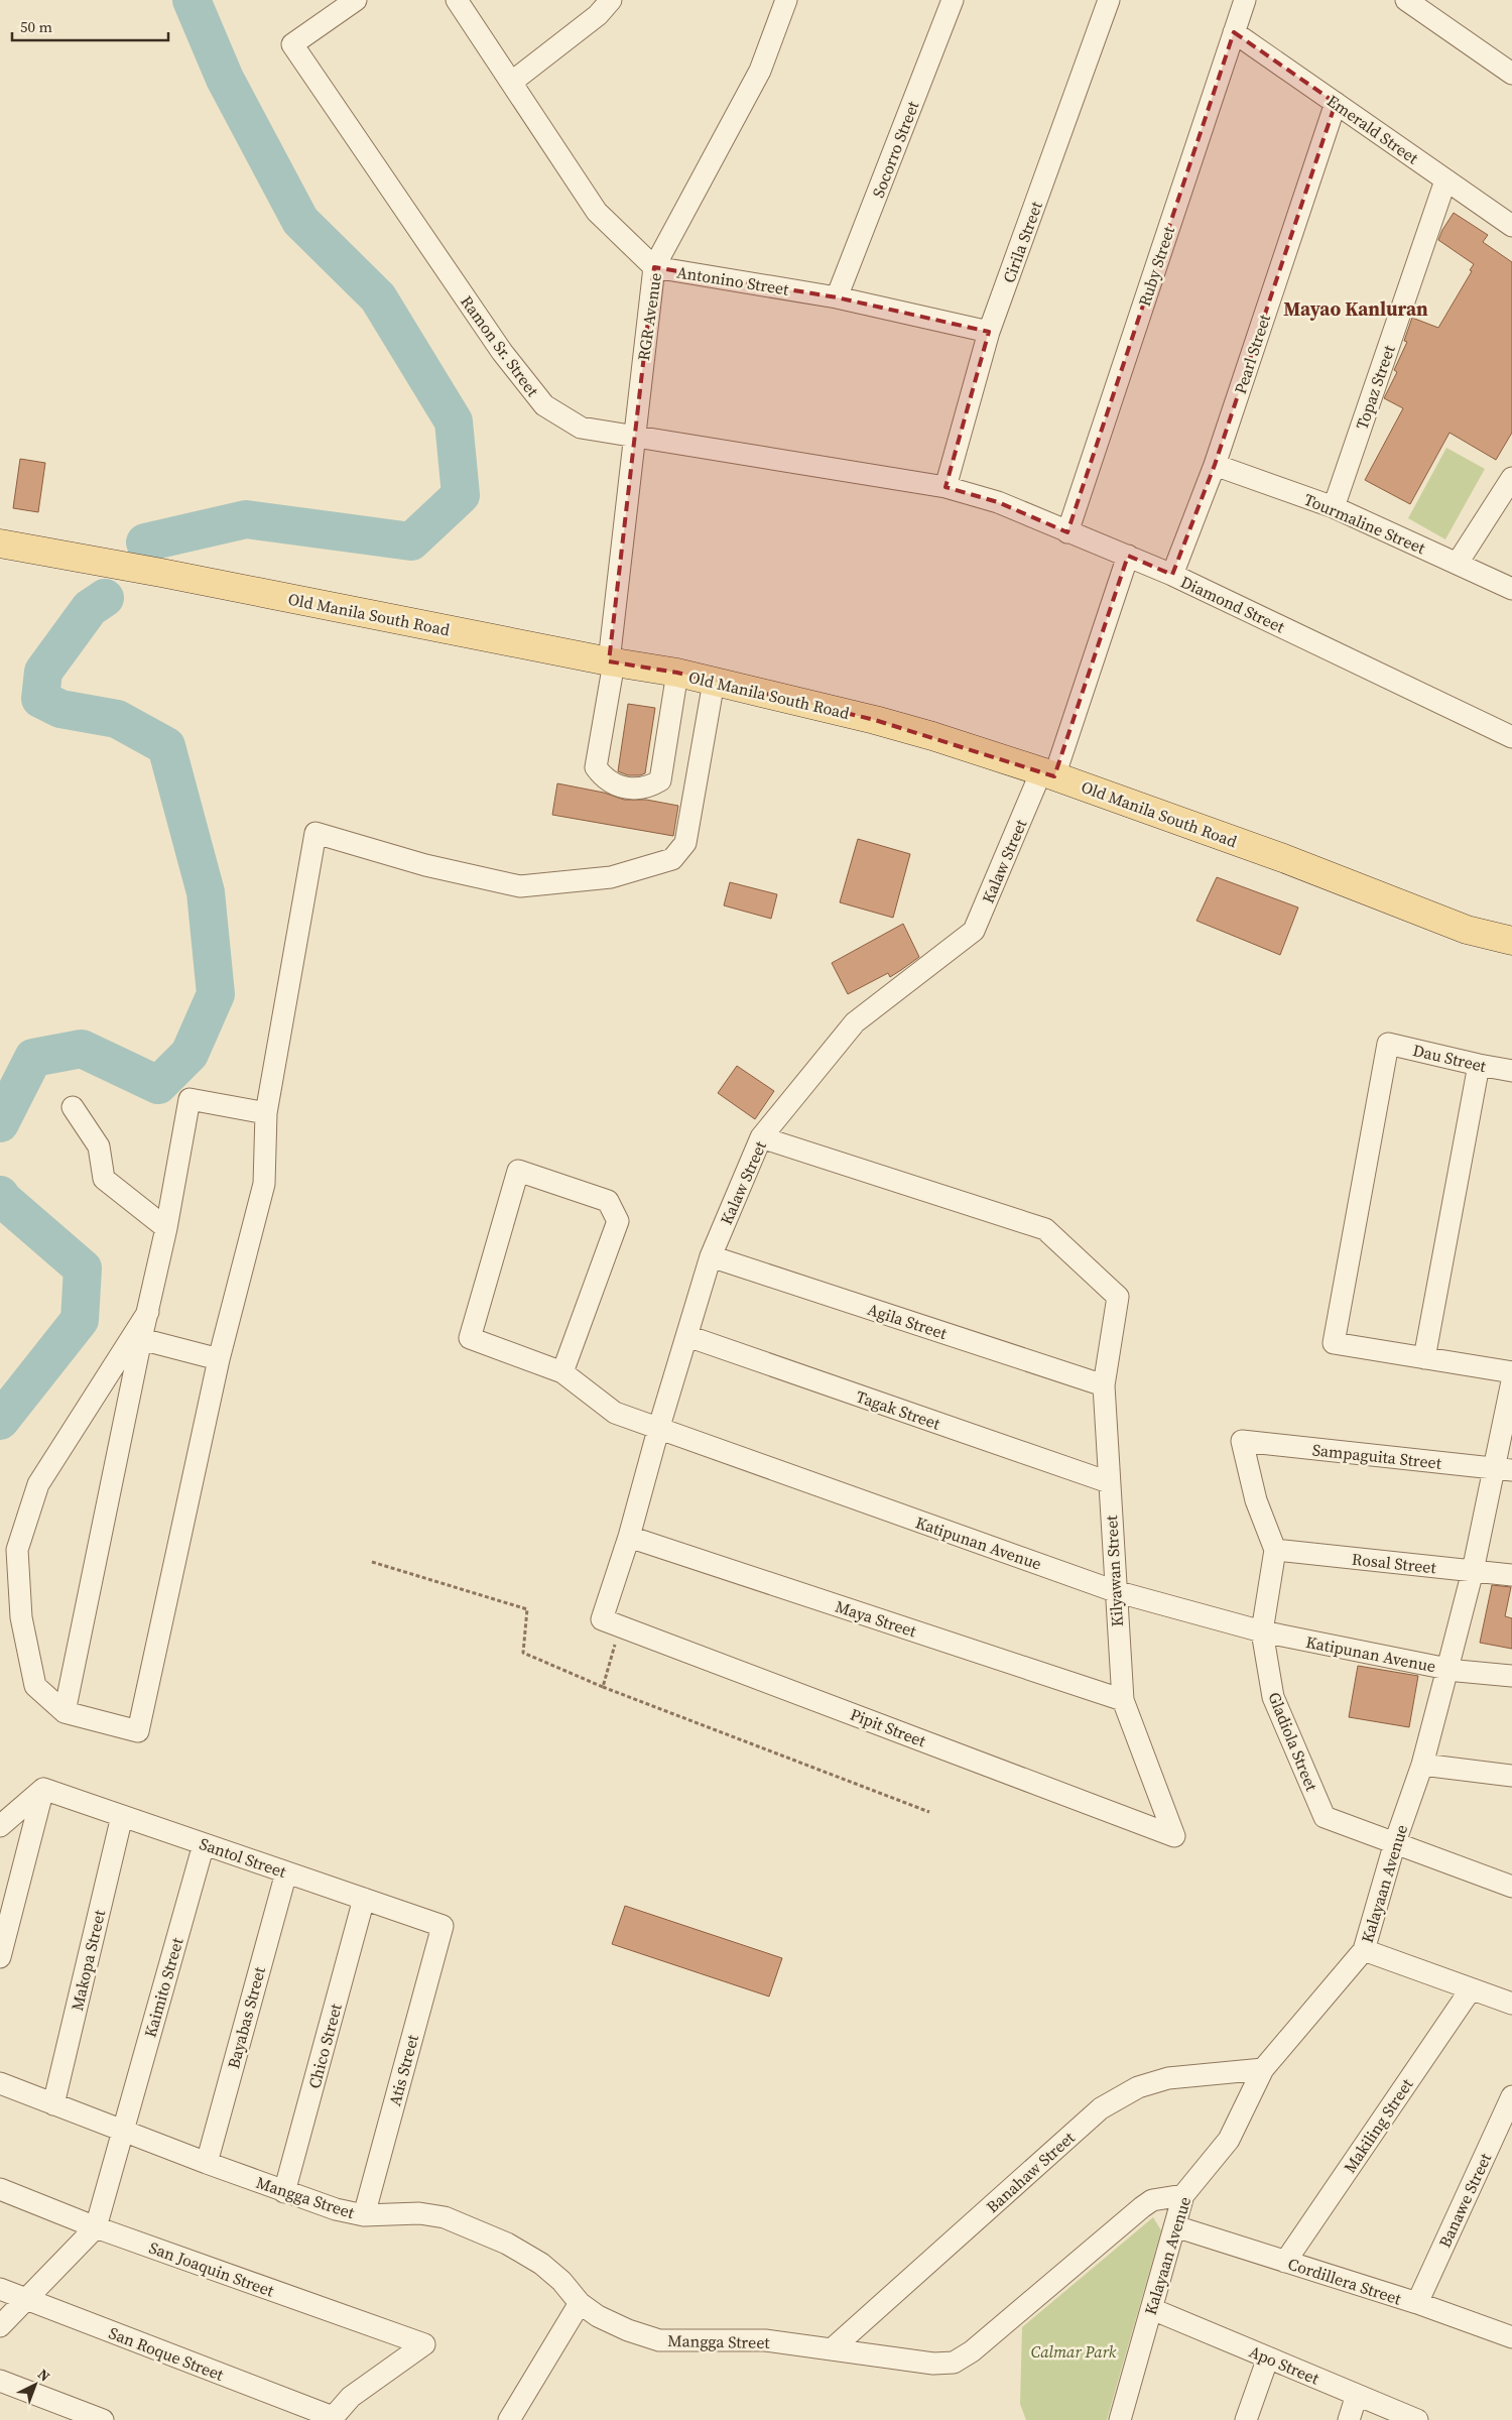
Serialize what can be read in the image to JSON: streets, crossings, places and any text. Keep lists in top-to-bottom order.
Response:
{
  "streets": {
    "main road": ["Old Manila South Road"],
    "street": [
      "Emerald Street",
      "Socorro Street",
      "Cirila Street",
      "Ruby Street",
      "Antonino Street",
      "RGR Avenue",
      "Ramon Sr. Street",
      "Pearl Street",
      "Topaz Street",
      "Tourmaline Street",
      "Diamond Street",
      "Kalaw Street",
      "Dau Street",
      "Agila Street",
      "Tagak Street",
      "Sampaguita Street",
      "Katipunan Avenue",
      "Rosal Street",
      "Kilyawan Street",
      "Maya Street",
      "Pipit Street",
      "Gladiola Street",
      "Santol Street",
      "Kalayaan Avenue",
      "Makopa Street",
      "Kaimito Street",
      "Bayabas Street",
      "Chico Street",
      "Atis Street",
      "Makiling Street",
      "Banahaw Street",
      "Mangga Street",
      "Banawe Street",
      "San Joaquin Street",
      "Cordillera Street",
      "San Roque Street",
      "Apo Street"
    ]
  },
  "crossings": [
    ["Emerald Street", "Ruby Street"],
    ["Emerald Street", "Pearl Street"],
    ["Emerald Street", "Topaz Street"],
    ["Socorro Street", "Antonino Street"],
    ["Cirila Street", "Antonino Street"],
    ["Cirila Street", "Ramon Sr. Street"],
    ["Cirila Street", "Diamond Street"],
    ["Ruby Street", "Diamond Street"],
    ["Antonino Street", "RGR Avenue"],
    ["RGR Avenue", "Ramon Sr. Street"],
    ["RGR Avenue", "Old Manila South Road"],
    ["Ramon Sr. Street", "Diamond Street"],
    ["Pearl Street", "Tourmaline Street"],
    ["Pearl Street", "Diamond Street"],
    ["Topaz Street", "Tourmaline Street"],
    ["Diamond Street", "Kalaw Street"],
    ["Old Manila South Road", "Kalaw Street"],
    ["Kalaw Street", "Agila Street"],
    ["Kalaw Street", "Tagak Street"],
    ["Kalaw Street", "Katipunan Avenue"],
    ["Kalaw Street", "Kilyawan Street"],
    ["Kalaw Street", "Maya Street"],
    ["Kalaw Street", "Pipit Street"],
    ["Agila Street", "Kilyawan Street"],
    ["Tagak Street", "Kilyawan Street"],
    ["Sampaguita Street", "Rosal Street"],
    ["Sampaguita Street", "Gladiola Street"],
    ["Sampaguita Street", "Kalayaan Avenue"],
    ["Katipunan Avenue", "Kilyawan Street"],
    ["Katipunan Avenue", "Gladiola Street"],
    ["Katipunan Avenue", "Kalayaan Avenue"],
    ["Rosal Street", "Gladiola Street"],
    ["Rosal Street", "Kalayaan Avenue"],
    ["Kilyawan Street", "Maya Street"],
    ["Kilyawan Street", "Pipit Street"],
    ["Gladiola Street", "Kalayaan Avenue"],
    ["Santol Street", "Makopa Street"],
    ["Santol Street", "Kaimito Street"],
    ["Santol Street", "Bayabas Street"],
    ["Santol Street", "Chico Street"],
    ["Santol Street", "Atis Street"],
    ["Kalayaan Avenue", "Banahaw Street"],
    ["Kalayaan Avenue", "Mangga Street"],
    ["Kalayaan Avenue", "Cordillera Street"],
    ["Kalayaan Avenue", "Apo Street"],
    ["Makopa Street", "Mangga Street"],
    ["Kaimito Street", "Mangga Street"],
    ["Kaimito Street", "San Joaquin Street"],
    ["Bayabas Street", "Mangga Street"],
    ["Chico Street", "Mangga Street"],
    ["Atis Street", "Mangga Street"],
    ["Makiling Street", "Cordillera Street"],
    ["Banahaw Street", "Mangga Street"],
    ["Banawe Street", "Cordillera Street"],
    ["San Joaquin Street", "San Roque Street"]
  ],
  "districts": ["Mayao Kanluran"],
  "parks": ["Calmar Park"],
  "scale_bar": "50 m",
  "north": "top right"
}
